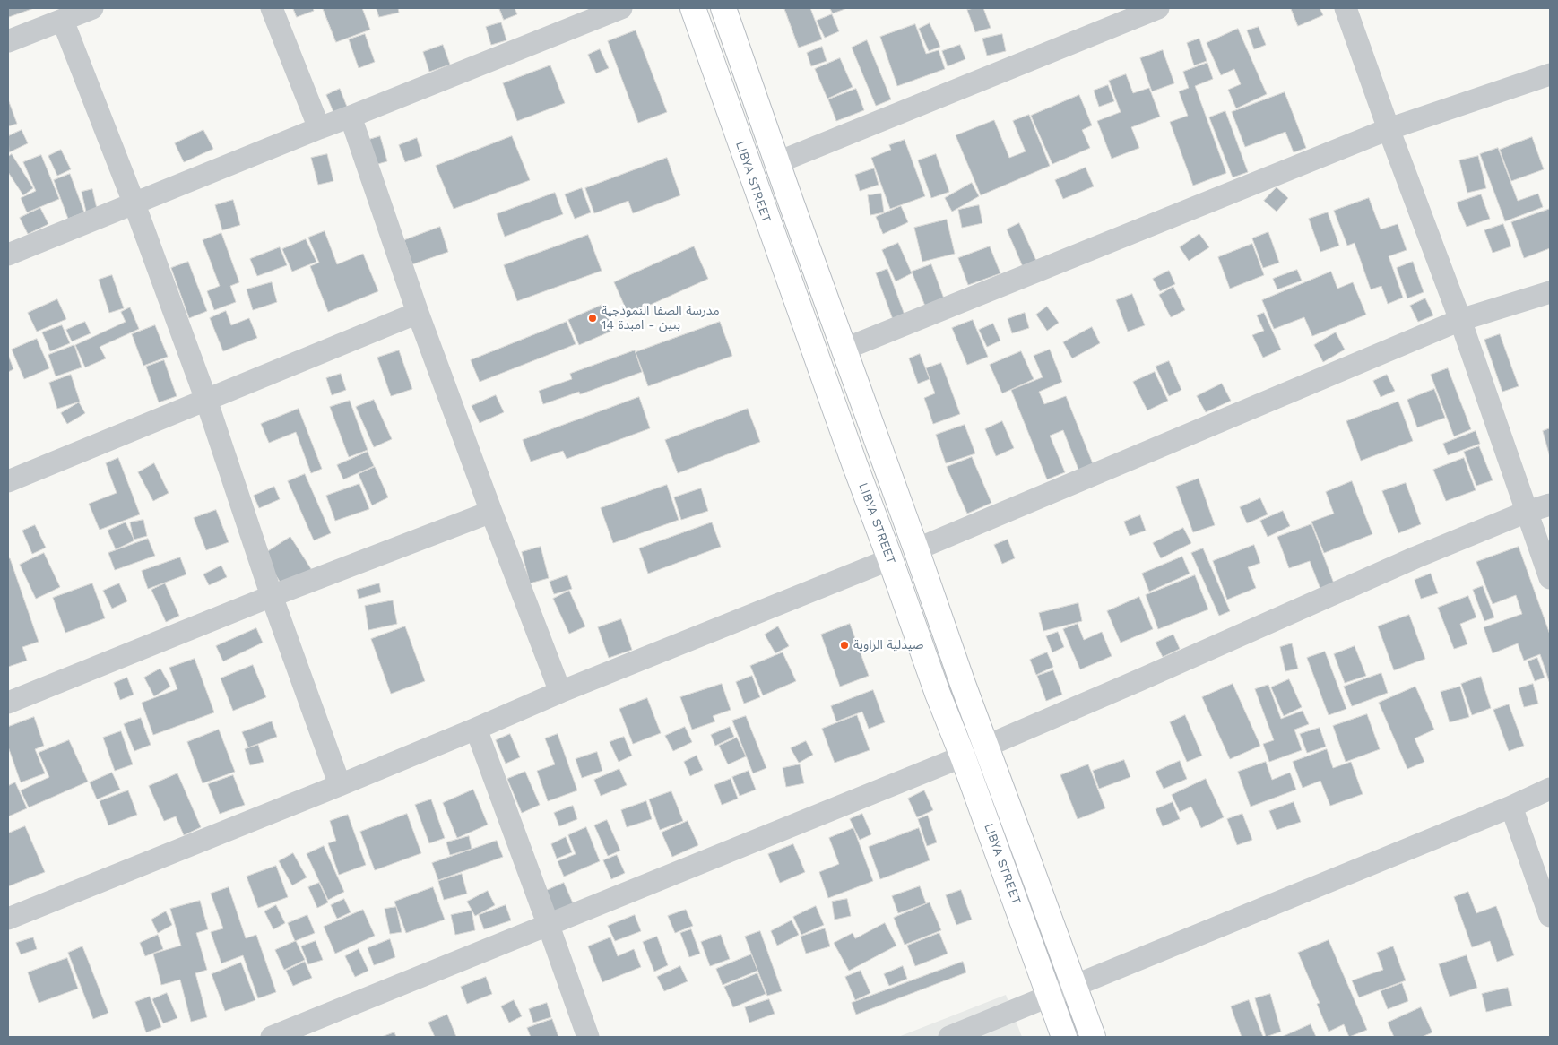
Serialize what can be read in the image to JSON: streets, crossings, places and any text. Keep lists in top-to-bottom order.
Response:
{
  "streets": {
    "main road": ["LIBYA STREET"]
  },
  "places": ["مدرسة الصفا النموذجية بنين - امبدة 14", "صيدلية الزاوية"]
}
